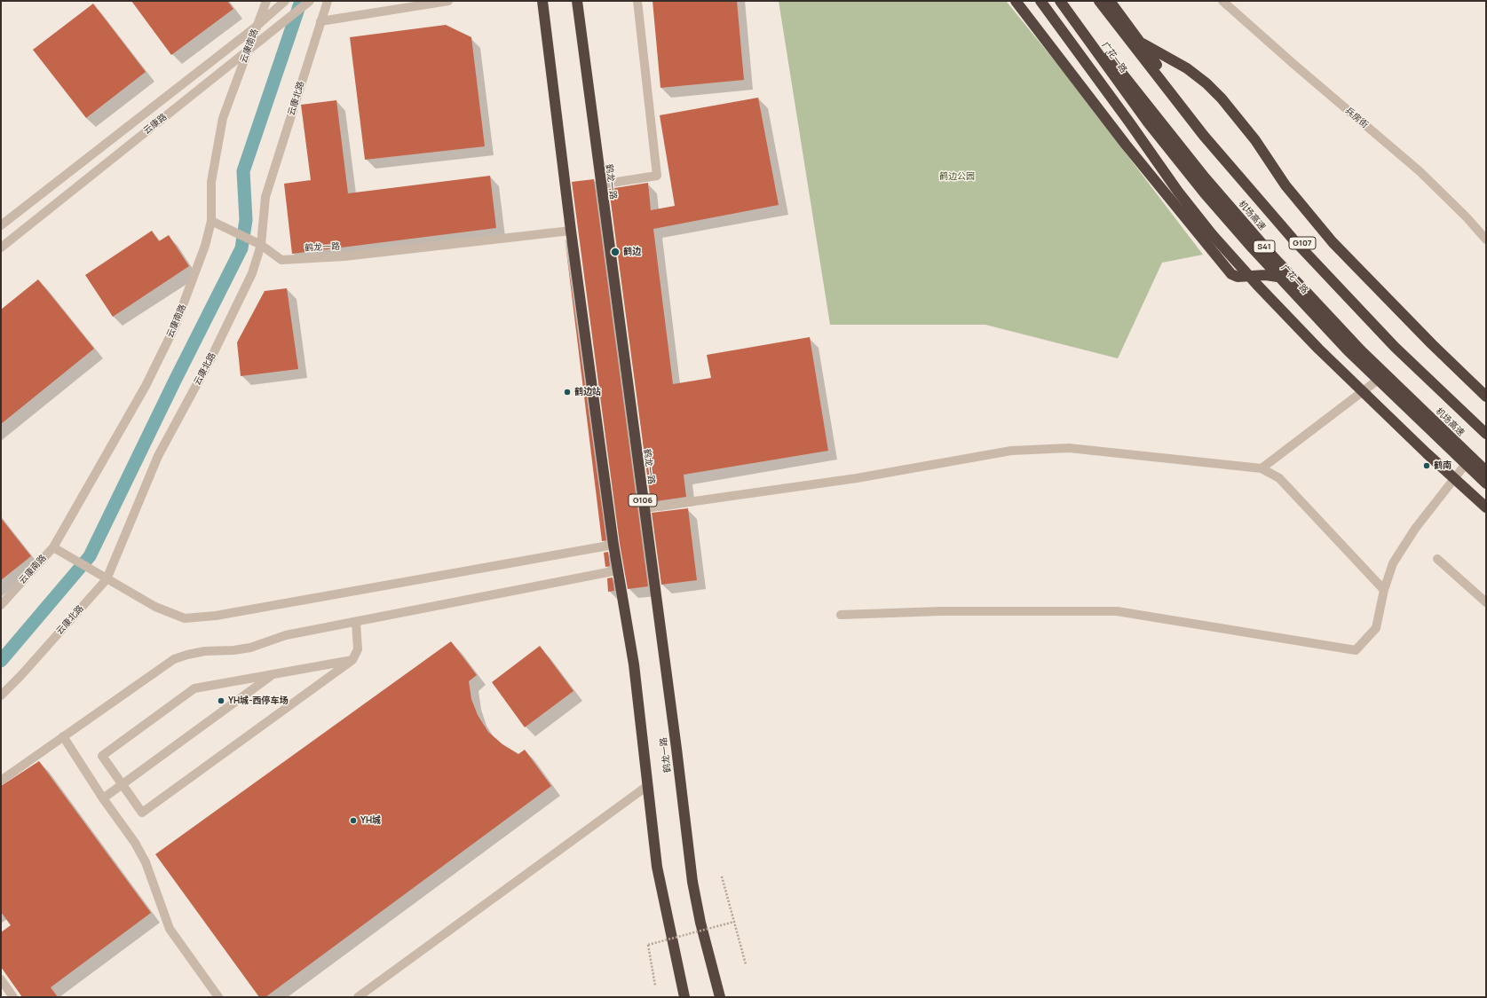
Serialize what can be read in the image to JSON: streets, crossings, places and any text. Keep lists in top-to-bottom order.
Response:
{
  "streets": {
    "highway": [
      "广花一路",
      "鹤龙一路",
      "机场高速",
      "G107",
      "S41",
      "G106"
    ],
    "street": [
      "云康南路",
      "云康北路",
      "兵房街",
      "云康路"
    ]
  },
  "crossings": [
    ["云康南路", "云康路"],
    ["云康南路", "鹤龙一路"],
    ["云康北路", "鹤龙一路"]
  ],
  "parks": ["鹤边公园"],
  "places": [
    "鹤边",
    "鹤边站",
    "鹤南",
    "YH城-西停车场",
    "YH城"
  ]
}
